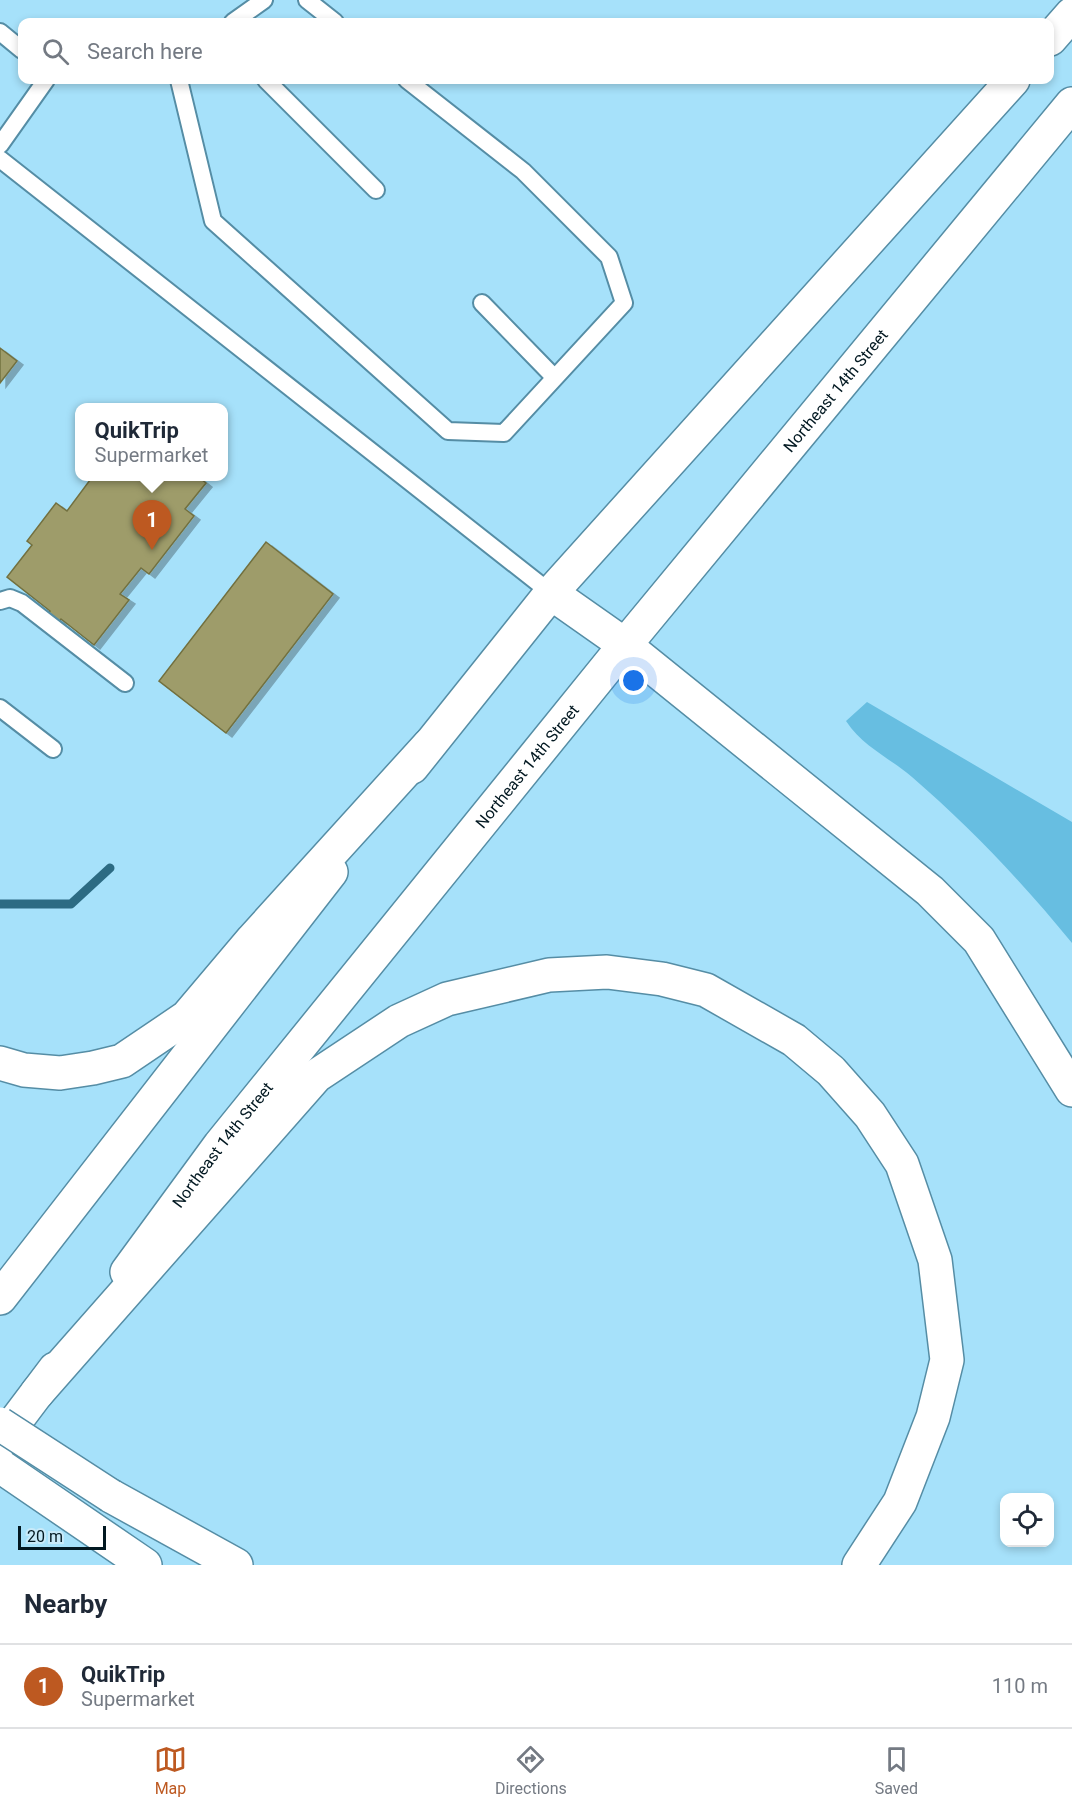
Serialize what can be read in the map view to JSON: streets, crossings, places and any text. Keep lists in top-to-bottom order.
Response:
{
  "streets": {
    "main road": ["Northeast 14th Street"]
  },
  "scale_bar": "20 m",
  "page": {
    "search": "Search here",
    "popup": ["QuikTrip", "Supermarket"],
    "pins": "1",
    "scale": "20 m",
    "heading": "Nearby",
    "list": [
      {
        "mark": "1",
        "name": "QuikTrip",
        "note": "Supermarket",
        "value": "110 m"
      }
    ],
    "nav": ["Map", "Directions", "Saved"]
  }
}
